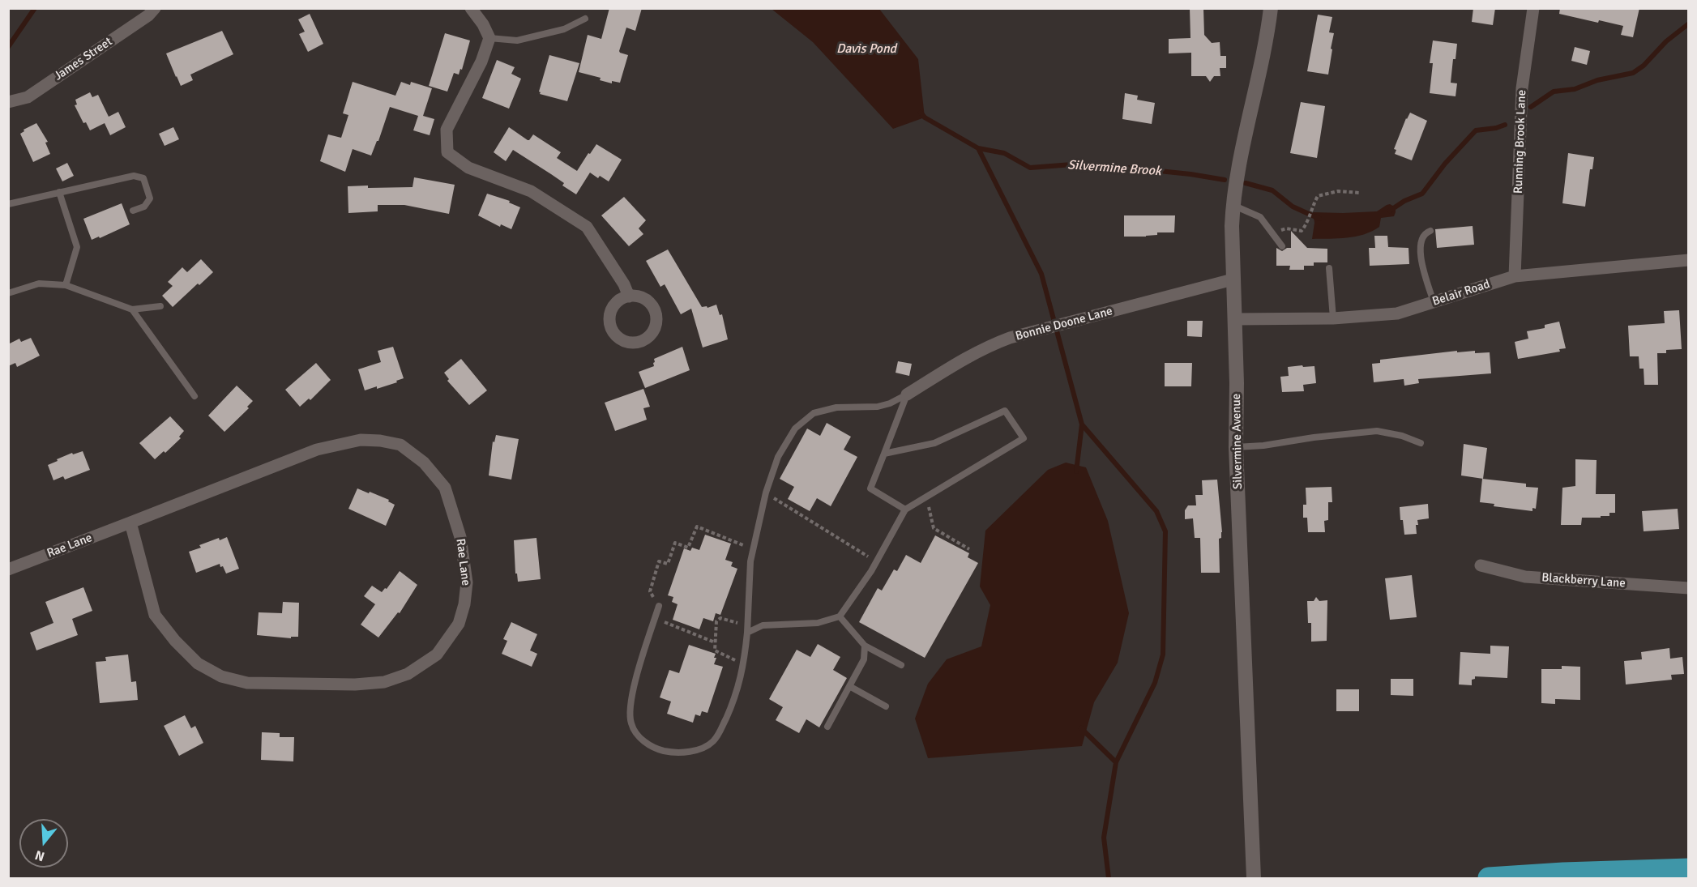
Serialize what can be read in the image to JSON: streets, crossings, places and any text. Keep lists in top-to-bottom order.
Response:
{
  "streets": {
    "street": [
      "James Street",
      "Running Brook Lane",
      "Belair Road",
      "Bonnie Doone Lane",
      "Silvermine Avenue",
      "Rae Lane",
      "Blackberry Lane"
    ]
  },
  "crossings": [
    ["Running Brook Lane", "Belair Road"],
    ["Belair Road", "Silvermine Avenue"],
    ["Bonnie Doone Lane", "Silvermine Avenue"]
  ],
  "water": ["Davis Pond", "Silvermine Brook"],
  "north": "bottom"
}
